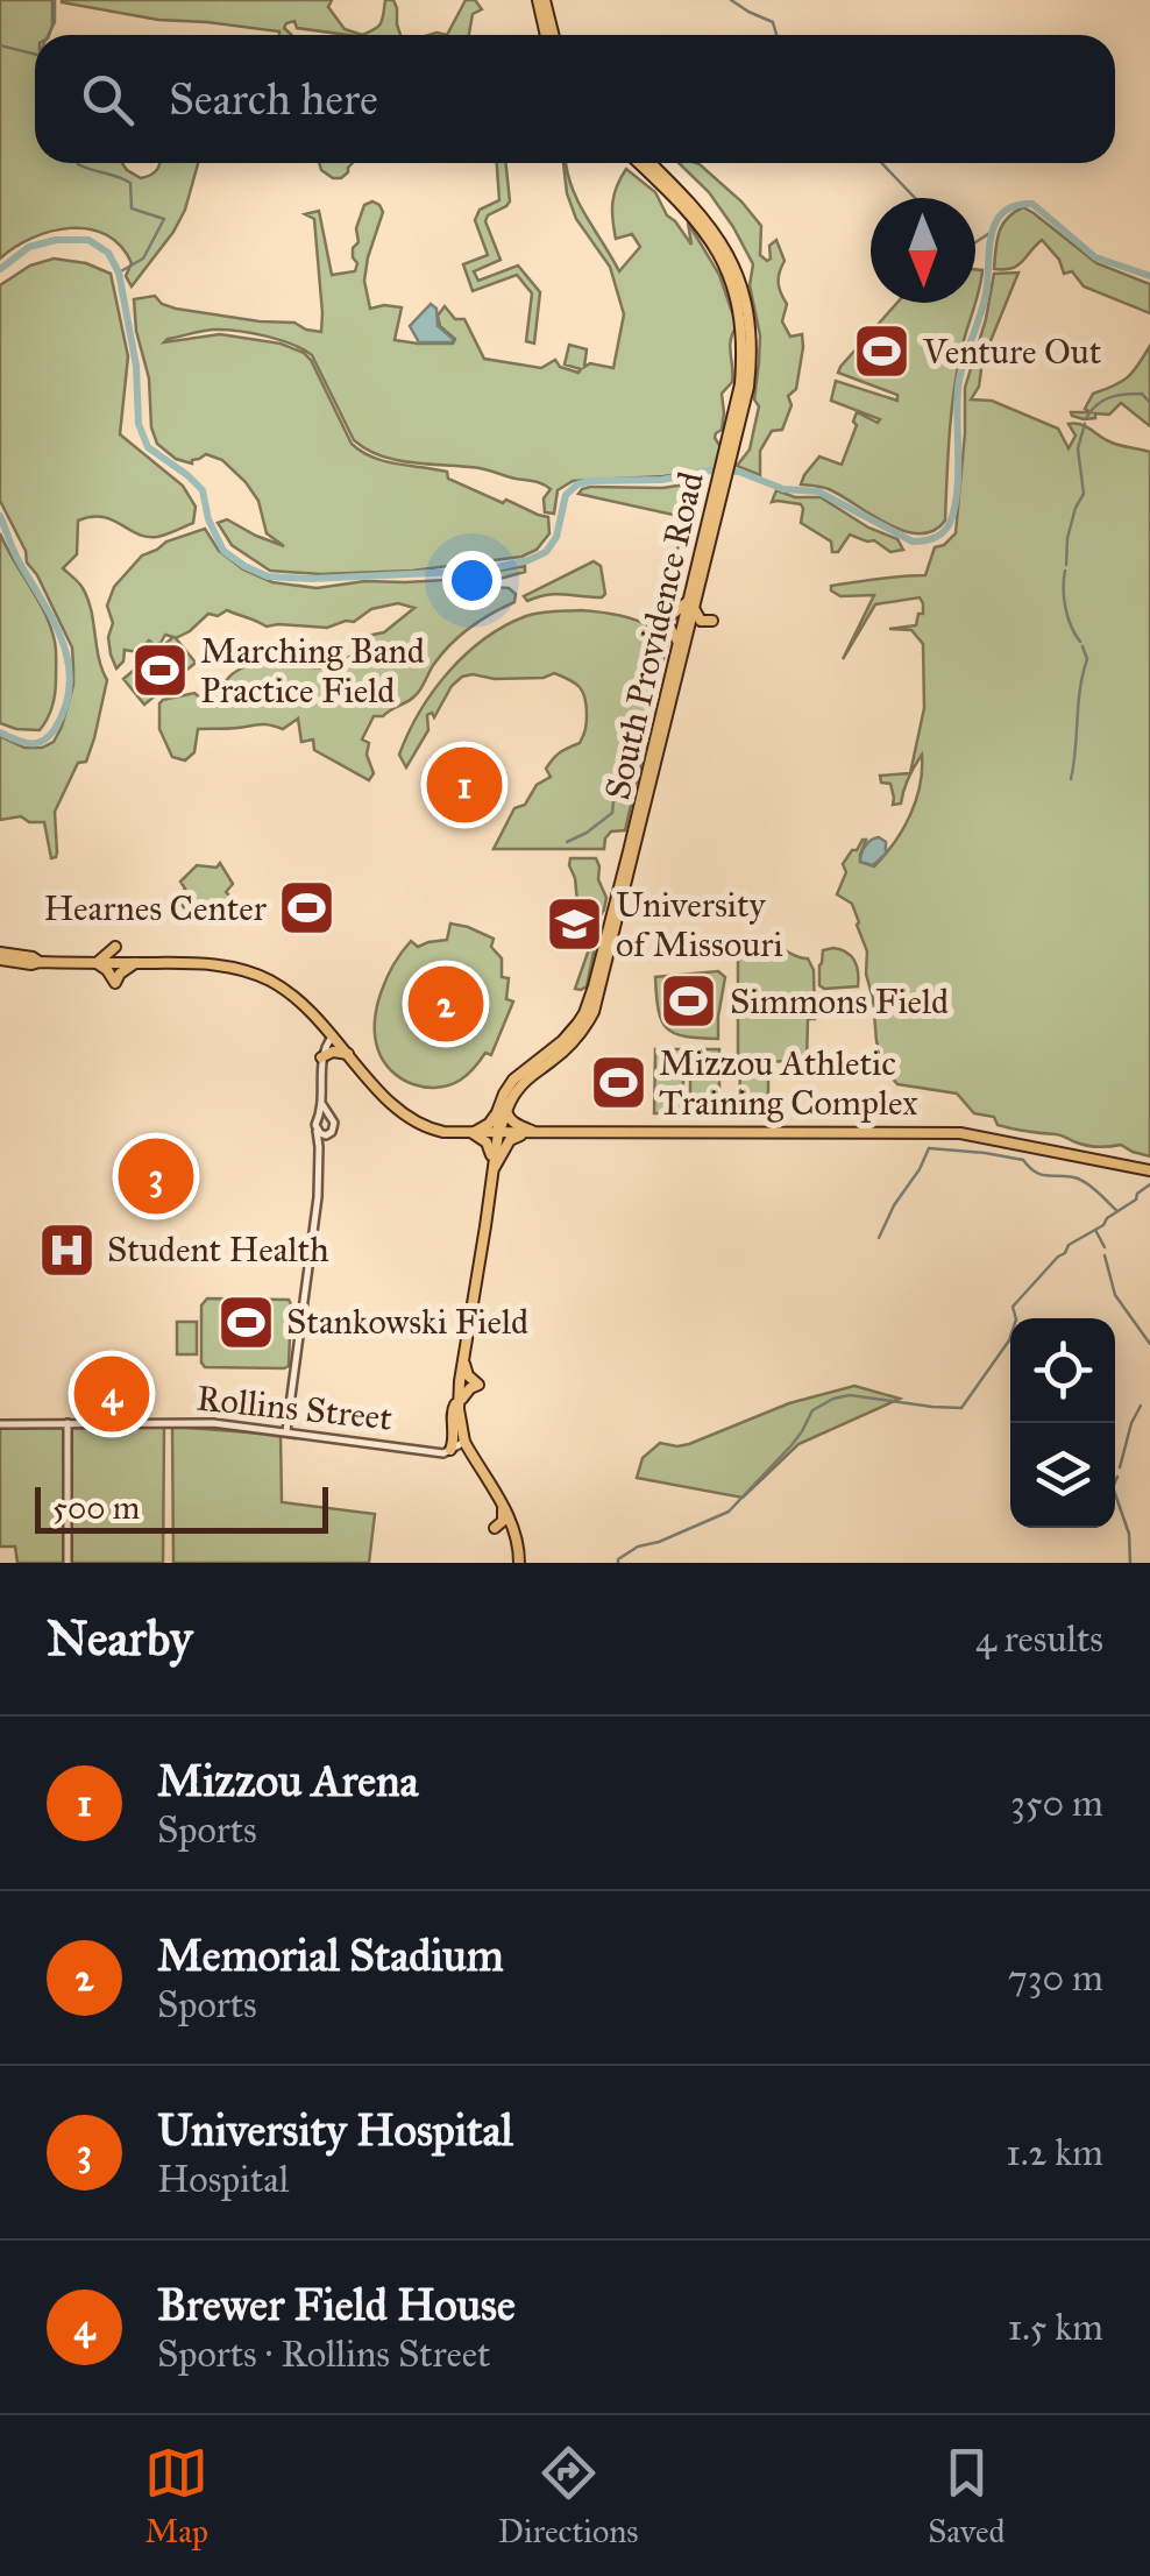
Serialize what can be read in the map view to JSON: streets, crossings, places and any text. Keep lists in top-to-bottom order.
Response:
{
  "streets": {
    "main road": ["South Providence Road"],
    "street": ["Rollins Street"]
  },
  "places": {
    "sports": [
      "Venture Out",
      "Marching Band Practice Field",
      "Hearnes Center",
      "Simmons Field",
      "Mizzou Athletic Training Complex",
      "Stankowski Field"
    ],
    "school or university": ["University of Missouri"],
    "hospital": ["Student Health"]
  },
  "scale_bar": "500 m",
  "north": "bottom",
  "page": {
    "search": "Search here",
    "pins": [
      "1",
      "2",
      "3",
      "4"
    ],
    "scale": "500 m",
    "heading": ["Nearby", "4 results"],
    "list": [
      {
        "mark": "1",
        "name": "Mizzou Arena",
        "note": "Sports",
        "value": "350 m"
      },
      {
        "mark": "2",
        "name": "Memorial Stadium",
        "note": "Sports",
        "value": "730 m"
      },
      {
        "mark": "3",
        "name": "University Hospital",
        "note": "Hospital",
        "value": "1.2 km"
      },
      {
        "mark": "4",
        "name": "Brewer Field House",
        "note": "Sports · Rollins Street",
        "value": "1.5 km"
      }
    ],
    "nav": ["Map", "Directions", "Saved"]
  }
}
